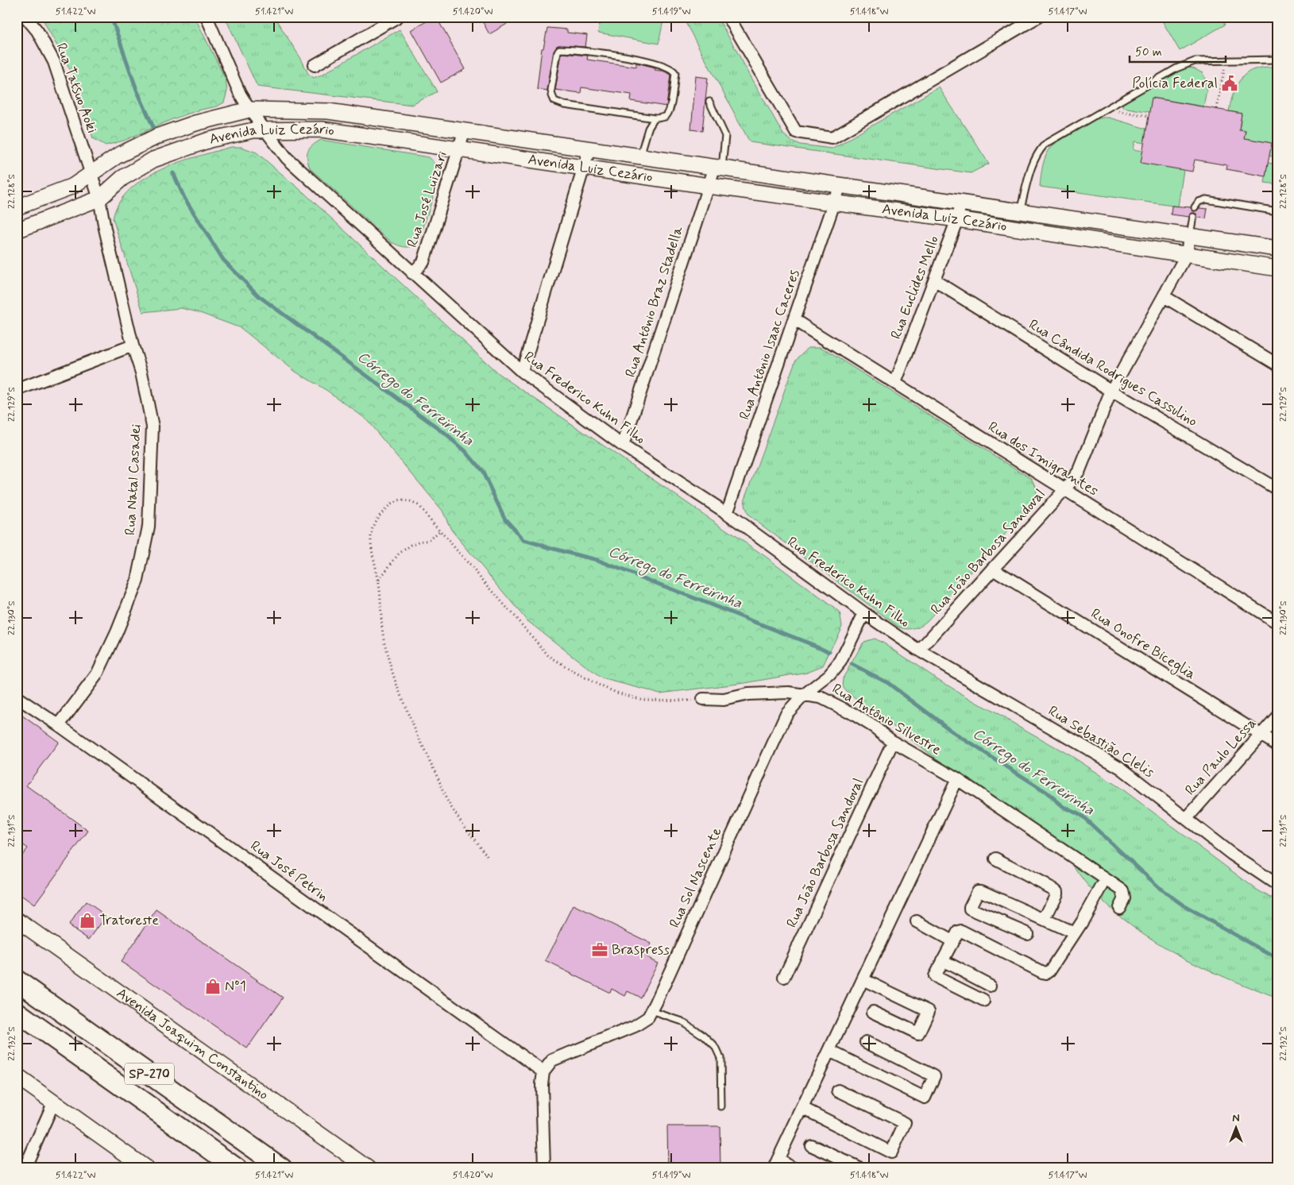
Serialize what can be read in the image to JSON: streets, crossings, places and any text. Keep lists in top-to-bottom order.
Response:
{
  "streets": {
    "highway": ["SP-270"],
    "street": [
      "Rua Tatsuo Aoki",
      "Avenida Luiz Cezário",
      "Rua José Luizari",
      "Rua Euclides Mello",
      "Rua Antônio Braz Stadella",
      "Rua Antônio Isaac Caceres",
      "Rua Cândida Rodrigues Cassulino",
      "Rua Frederico Kuhn Filho",
      "Rua dos Imigrantes",
      "Rua Natal Casadei",
      "Rua João Barbosa Sandoval",
      "Rua Onofre Biceglia",
      "Rua Antônio Silvestre",
      "Rua Sebastião Clelis",
      "Rua Paulo Lessa",
      "Rua José Petrin",
      "Rua Sol Nascente",
      "Avenida Joaquim Constantino"
    ]
  },
  "crossings": [
    ["Rua Tatsuo Aoki", "Avenida Luiz Cezário"],
    ["Rua Tatsuo Aoki", "Rua Natal Casadei"],
    ["Avenida Luiz Cezário", "Rua José Luizari"],
    ["Avenida Luiz Cezário", "Rua Euclides Mello"],
    ["Avenida Luiz Cezário", "Rua Antônio Braz Stadella"],
    ["Avenida Luiz Cezário", "Rua Antônio Isaac Caceres"],
    ["Avenida Luiz Cezário", "Rua Frederico Kuhn Filho"],
    ["Avenida Luiz Cezário", "Rua Natal Casadei"],
    ["Avenida Luiz Cezário", "Rua João Barbosa Sandoval"],
    ["Rua José Luizari", "Rua Frederico Kuhn Filho"],
    ["Rua Euclides Mello", "Rua Cândida Rodrigues Cassulino"],
    ["Rua Euclides Mello", "Rua dos Imigrantes"],
    ["Rua Antônio Braz Stadella", "Rua Frederico Kuhn Filho"],
    ["Rua Antônio Isaac Caceres", "Rua Frederico Kuhn Filho"],
    ["Rua Antônio Isaac Caceres", "Rua dos Imigrantes"],
    ["Rua Cândida Rodrigues Cassulino", "Rua João Barbosa Sandoval"],
    ["Rua Frederico Kuhn Filho", "Rua João Barbosa Sandoval"],
    ["Rua Frederico Kuhn Filho", "Rua Sebastião Clelis"],
    ["Rua Frederico Kuhn Filho", "Rua Sol Nascente"],
    ["Rua dos Imigrantes", "Rua João Barbosa Sandoval"],
    ["Rua Natal Casadei", "Rua José Petrin"],
    ["Rua João Barbosa Sandoval", "Rua Onofre Biceglia"],
    ["Rua João Barbosa Sandoval", "Rua Antônio Silvestre"],
    ["Rua João Barbosa Sandoval", "Rua Sebastião Clelis"],
    ["Rua Onofre Biceglia", "Rua Paulo Lessa"],
    ["Rua Antônio Silvestre", "Rua Sol Nascente"],
    ["Rua Sebastião Clelis", "Rua Paulo Lessa"],
    ["Rua José Petrin", "Rua Sol Nascente"]
  ],
  "water": ["Córrego do Ferreirinha"],
  "places": {
    "public building": ["Polícia Federal"],
    "shop": ["Tratoreste", "Nº1"],
    "office": ["Braspress"]
  },
  "scale_bar": "50 m",
  "north": "top",
  "coordinates": [
    "51.422°W",
    "51.421°W",
    "51.420°W",
    "51.419°W",
    "51.418°W",
    "51.417°W",
    "22.128°S",
    "22.129°S",
    "22.130°S",
    "22.131°S",
    "22.132°S"
  ]
}
